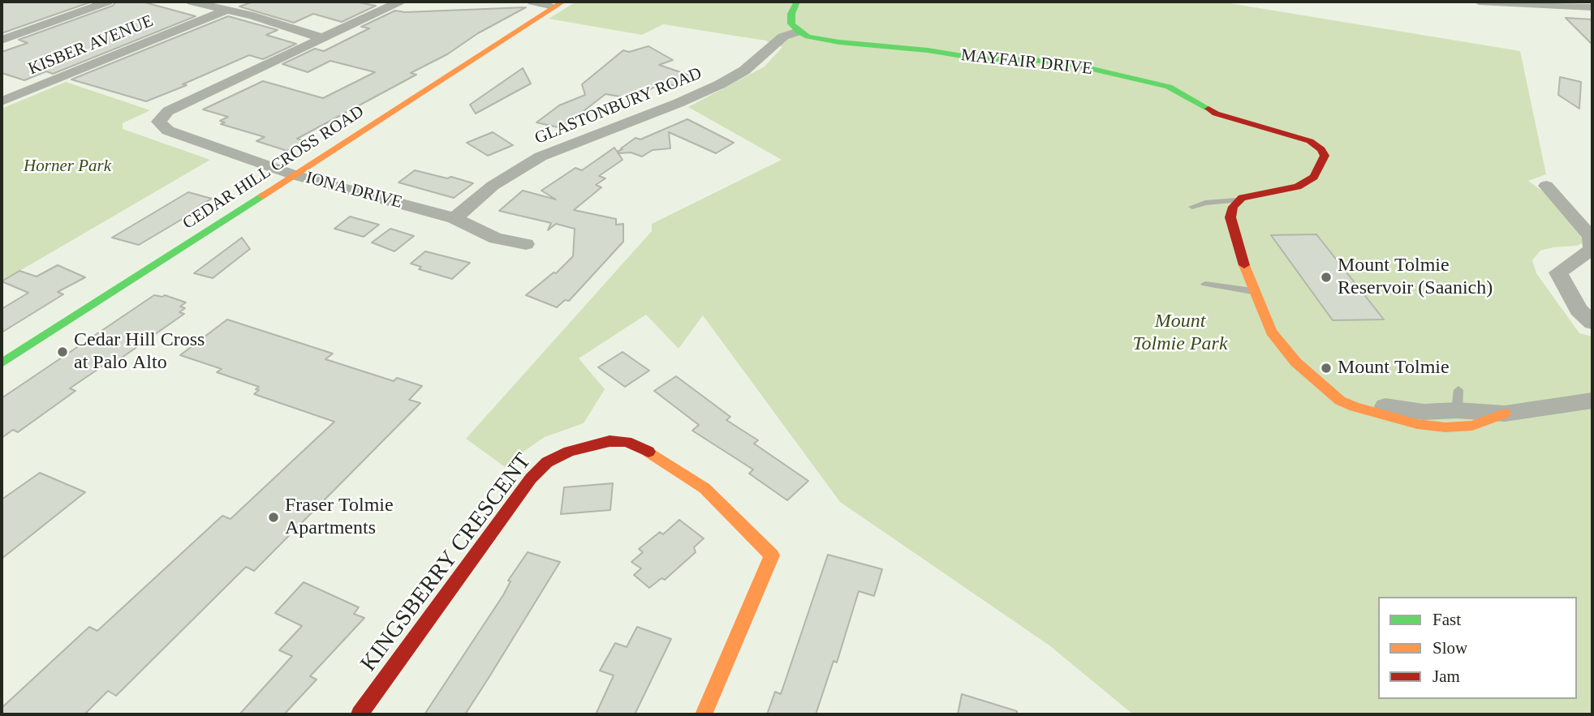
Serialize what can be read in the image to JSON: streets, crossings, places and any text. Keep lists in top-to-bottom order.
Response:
{
  "streets": {
    "street": [
      "KISBER AVENUE",
      "MAYFAIR DRIVE",
      "GLASTONBURY ROAD",
      "CEDAR HILL CROSS ROAD",
      "IONA DRIVE",
      "KINGSBERRY CRESCENT"
    ]
  },
  "crossings": [
    ["MAYFAIR DRIVE", "GLASTONBURY ROAD"],
    ["GLASTONBURY ROAD", "IONA DRIVE"],
    ["CEDAR HILL CROSS ROAD", "IONA DRIVE"]
  ],
  "parks": ["Horner Park", "Mount Tolmie Park"],
  "places": [
    "Mount Tolmie Reservoir (Saanich)",
    "Cedar Hill Cross at Palo Alto",
    "Mount Tolmie",
    "Fraser Tolmie Apartments"
  ],
  "legend": ["Fast", "Slow", "Jam"]
}
